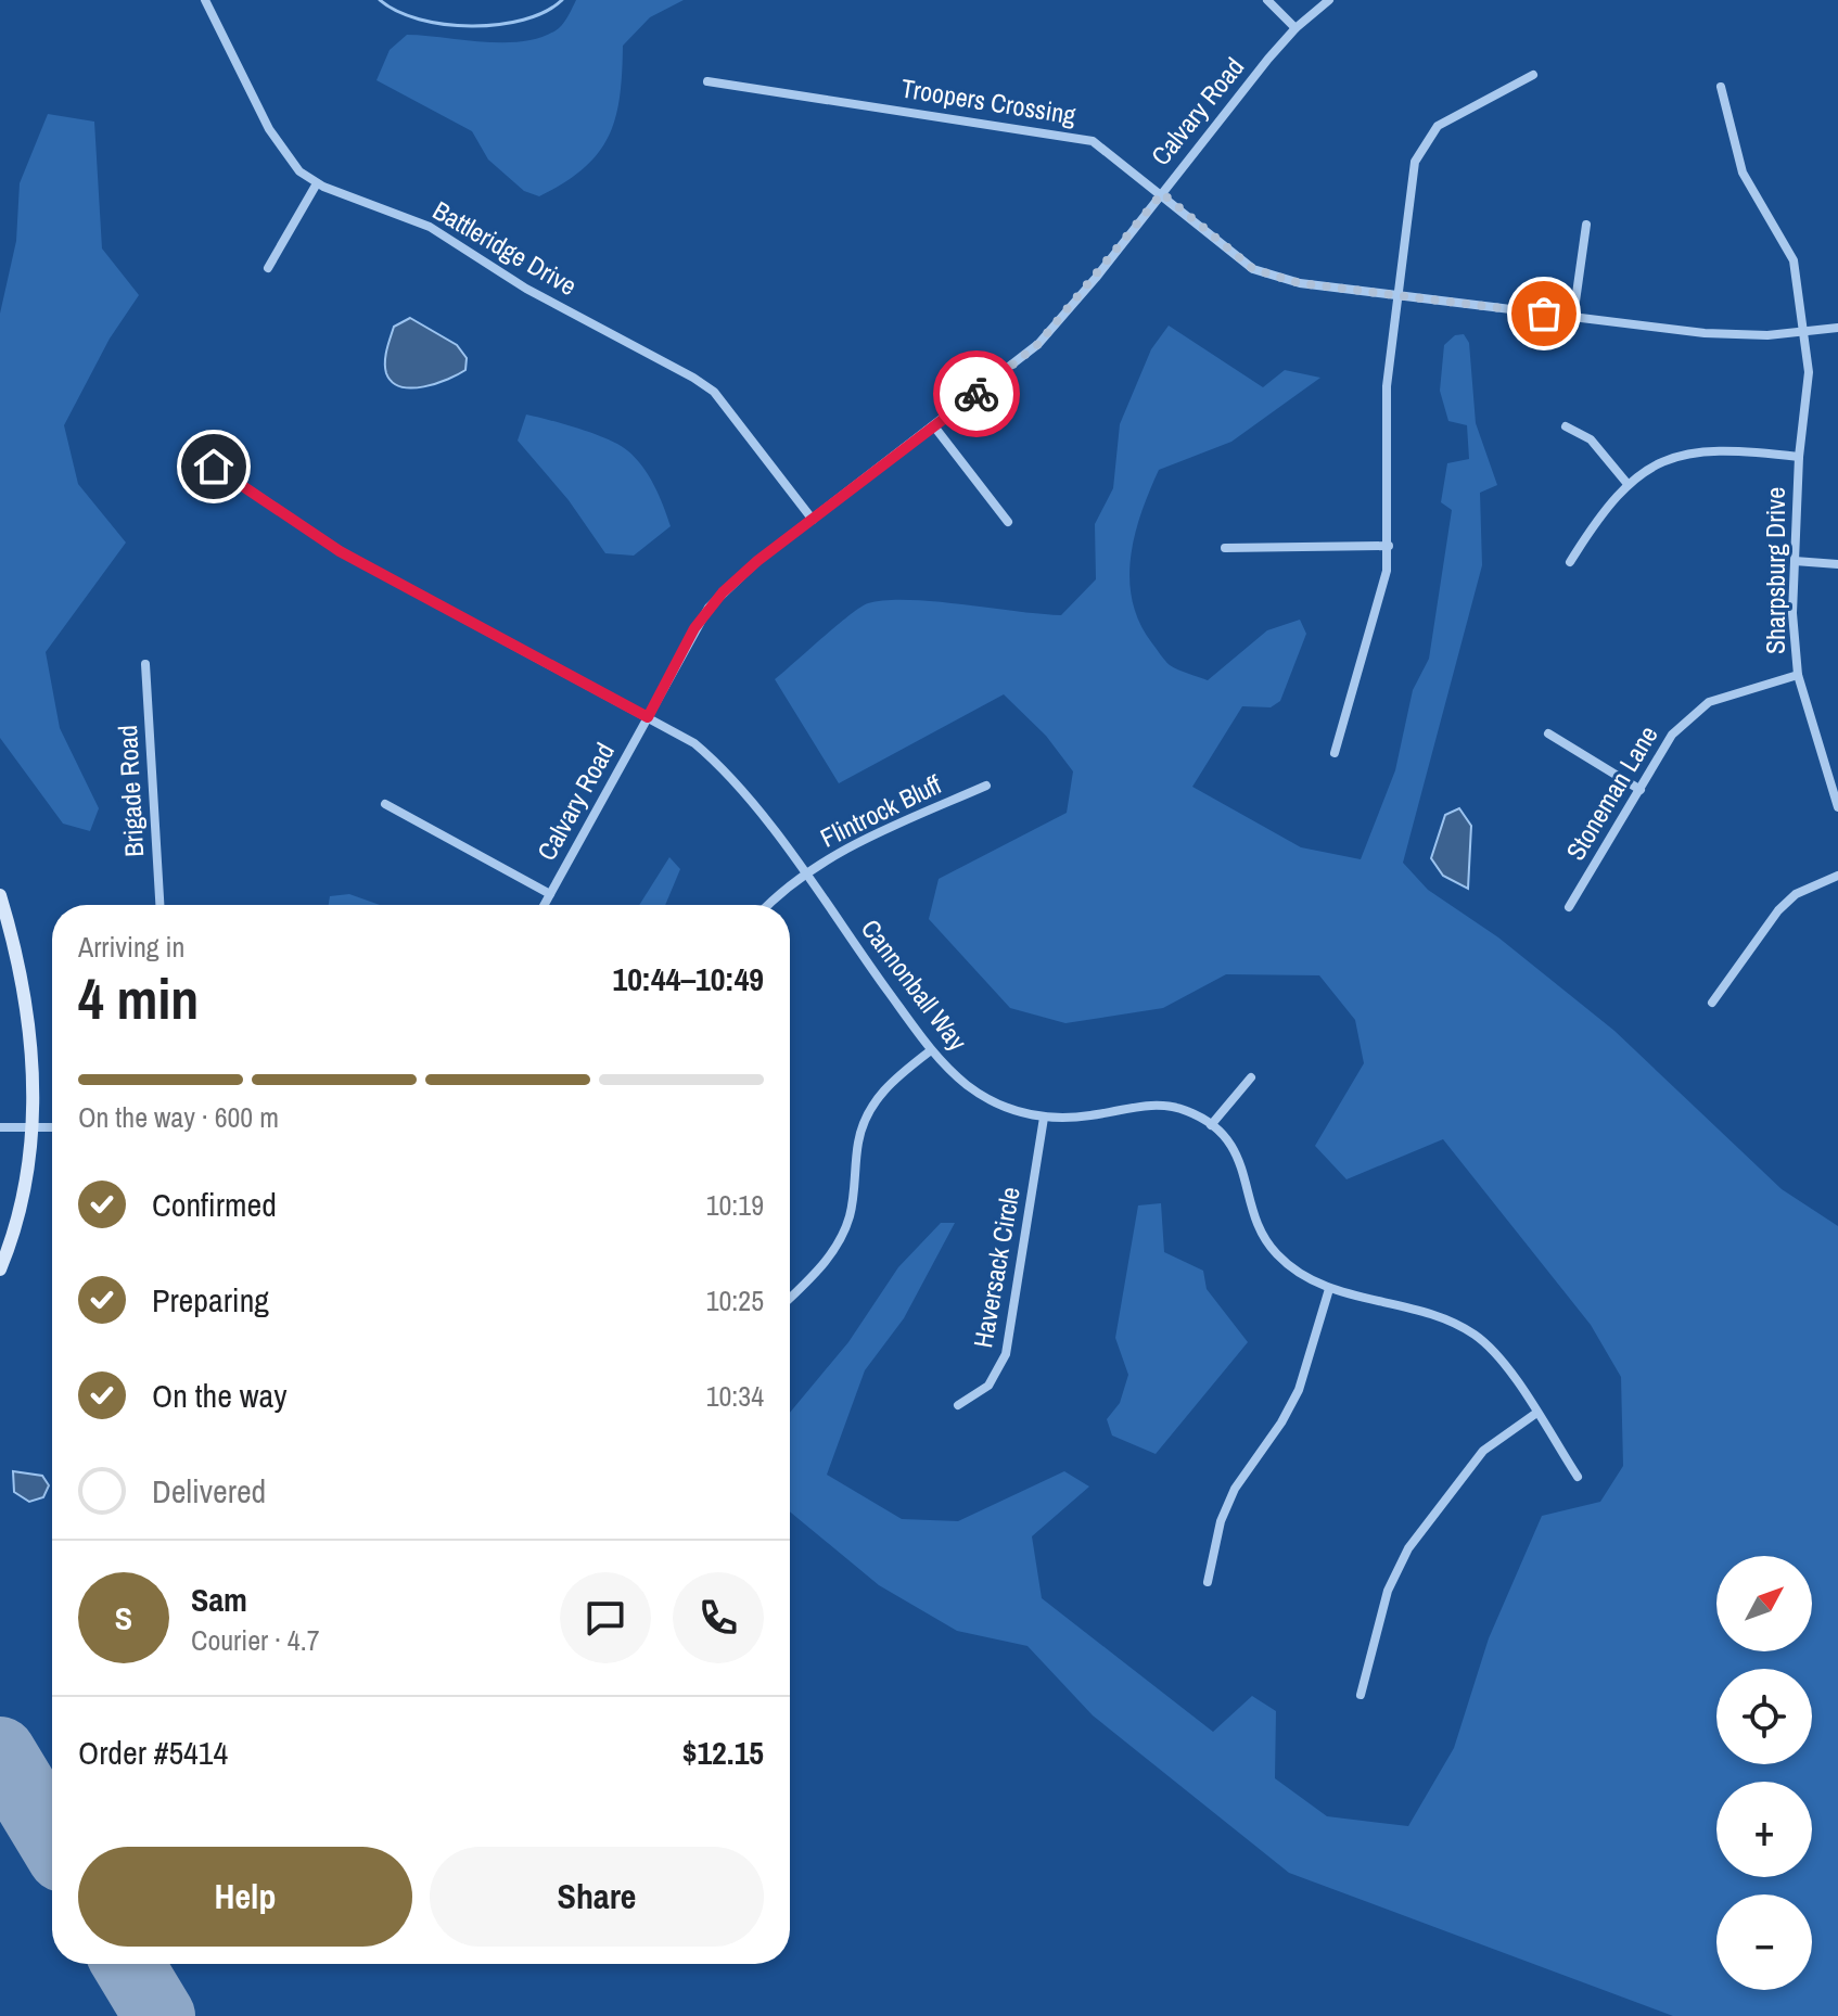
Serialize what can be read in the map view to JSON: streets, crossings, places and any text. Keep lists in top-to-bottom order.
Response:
{
  "streets": {
    "street": [
      "Troopers Crossing",
      "Calvary Road",
      "Battleridge Drive",
      "Sharpsburg Drive",
      "Brigade Road",
      "Stoneman Lane",
      "Flintrock Bluff",
      "Cannonball Way",
      "Haversack Circle"
    ]
  },
  "crossings": [
    ["Troopers Crossing", "Calvary Road"],
    ["Troopers Crossing", "Sharpsburg Drive"],
    ["Calvary Road", "Battleridge Drive"],
    ["Calvary Road", "Cannonball Way"],
    ["Sharpsburg Drive", "Stoneman Lane"],
    ["Flintrock Bluff", "Cannonball Way"],
    ["Cannonball Way", "Haversack Circle"]
  ],
  "north": "top right",
  "page": {
    "heading": ["4 min", "Arriving in", "10:44–10:49"],
    "panel": [
      "Sam",
      "Courier · 4.7",
      "Order #5414",
      "$12.15"
    ],
    "bar": "On the way · 600 m",
    "list": [
      ["Confirmed", "10:19"],
      ["Preparing", "10:25"],
      ["On the way", "10:34"],
      "Delivered"
    ],
    "map_buttons": ["+", "−"],
    "round": "S",
    "buttons": ["Help", "Share"]
  }
}
